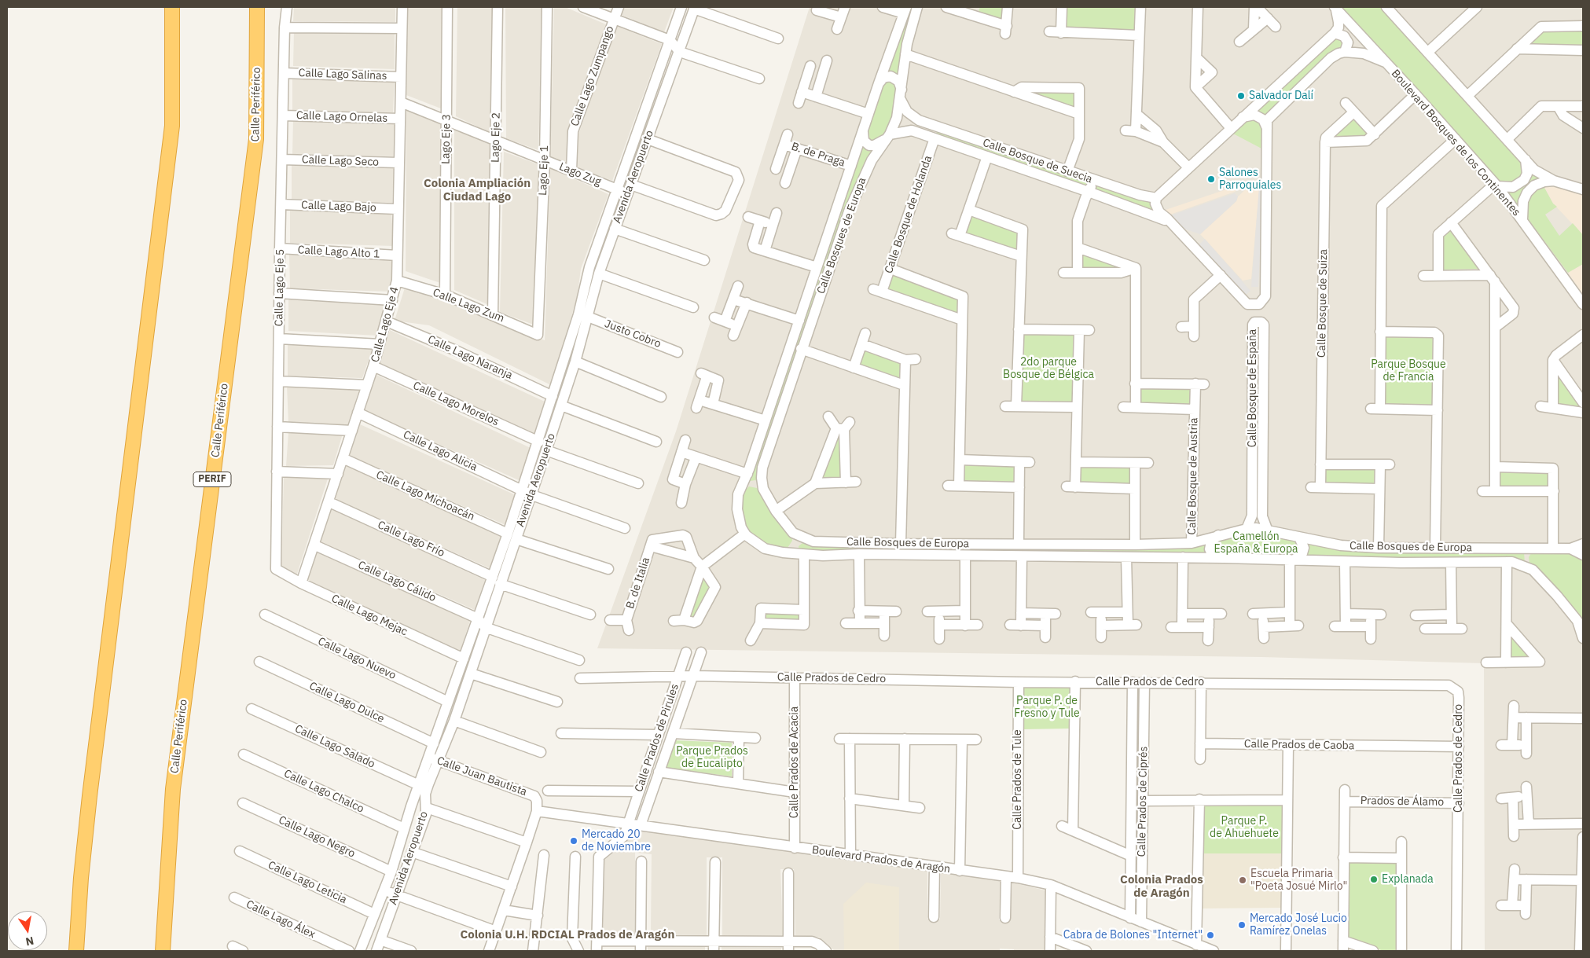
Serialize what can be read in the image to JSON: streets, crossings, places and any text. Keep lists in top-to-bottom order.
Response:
{
  "streets": {
    "highway": ["Calle Periférico", "PERIF"],
    "street": [
      "Calle Lago Salinas",
      "Calle Lago Zumpango",
      "Calle Lago Ornelas",
      "Lago Eje 2",
      "Lago Eje 3",
      "Boulevard Bosques de los Continentes",
      "B. de Praga",
      "Calle Lago Seco",
      "Calle Bosque de Suecia",
      "Lago Eje 1",
      "Lago Zug",
      "Avenida Aeropuerto",
      "Calle Lago Bajo",
      "Calle Bosque de Holanda",
      "Calle Bosques de Europa",
      "Calle Lago Alto 1",
      "Calle Lago Eje 5",
      "Calle Bosque de Suiza",
      "Calle Lago Zum",
      "Calle Lago Eje 4",
      "Justo Cobro",
      "Calle Lago Naranja",
      "Calle Bosque de España",
      "Calle Lago Morelos",
      "Calle Lago Alicia",
      "Calle Bosque de Austria",
      "Calle Lago Michoacán",
      "Calle Lago Frío",
      "Calle Lago Cálido",
      "B. de Italia",
      "Calle Lago Mejac",
      "Calle Lago Nuevo",
      "Calle Prados de Cedro",
      "Calle Lago Dulce",
      "Calle Prados de Pirules",
      "Calle Prados de Caoba",
      "Calle Lago Salado",
      "Calle Prados de Acacia",
      "Calle Juan Bautista",
      "Calle Prados de Tule",
      "Calle Lago Chalco",
      "Calle Prados de Ciprés",
      "Prados de Álamo",
      "Calle Lago Negro",
      "Boulevard Prados de Aragón",
      "Calle Lago Leticia",
      "Calle Lago Álex"
    ]
  },
  "crossings": [
    ["Calle Lago Salinas", "Calle Lago Eje 5"],
    ["Calle Lago Salinas", "Calle Lago Eje 4"],
    ["Calle Lago Zumpango", "Lago Zug"],
    ["Calle Lago Ornelas", "Calle Lago Eje 5"],
    ["Calle Lago Ornelas", "Calle Lago Eje 4"],
    ["Lago Eje 2", "Lago Zug"],
    ["Lago Eje 2", "Calle Lago Zum"],
    ["Lago Eje 3", "Lago Zug"],
    ["Lago Eje 3", "Calle Lago Zum"],
    ["B. de Praga", "Calle Bosques de Europa"],
    ["Calle Lago Seco", "Calle Lago Eje 5"],
    ["Calle Lago Seco", "Calle Lago Eje 4"],
    ["Calle Bosque de Suecia", "Calle Bosque de Holanda"],
    ["Calle Bosque de Suecia", "Calle Bosques de Europa"],
    ["Lago Eje 1", "Lago Zug"],
    ["Lago Eje 1", "Calle Lago Zum"],
    ["Lago Zug", "Avenida Aeropuerto"],
    ["Lago Zug", "Calle Lago Eje 4"],
    ["Avenida Aeropuerto", "Justo Cobro"],
    ["Avenida Aeropuerto", "Calle Lago Naranja"],
    ["Avenida Aeropuerto", "Calle Lago Morelos"],
    ["Avenida Aeropuerto", "Calle Lago Alicia"],
    ["Avenida Aeropuerto", "Calle Lago Michoacán"],
    ["Avenida Aeropuerto", "Calle Lago Frío"],
    ["Avenida Aeropuerto", "Calle Lago Cálido"],
    ["Avenida Aeropuerto", "Calle Lago Mejac"],
    ["Avenida Aeropuerto", "Calle Lago Nuevo"],
    ["Avenida Aeropuerto", "Calle Lago Dulce"],
    ["Avenida Aeropuerto", "Calle Lago Salado"],
    ["Avenida Aeropuerto", "Calle Juan Bautista"],
    ["Avenida Aeropuerto", "Calle Lago Chalco"],
    ["Avenida Aeropuerto", "Calle Lago Negro"],
    ["Avenida Aeropuerto", "Calle Lago Leticia"],
    ["Calle Lago Bajo", "Calle Lago Eje 5"],
    ["Calle Lago Bajo", "Calle Lago Eje 4"],
    ["Calle Bosques de Europa", "Calle Bosque de España"],
    ["Calle Bosques de Europa", "Calle Bosque de Austria"],
    ["Calle Lago Alto 1", "Calle Lago Eje 5"],
    ["Calle Lago Alto 1", "Calle Lago Eje 4"],
    ["Calle Lago Eje 5", "Calle Lago Mejac"],
    ["Calle Lago Zum", "Calle Lago Eje 4"],
    ["Calle Lago Eje 4", "Calle Lago Naranja"],
    ["Calle Lago Eje 4", "Calle Lago Morelos"],
    ["Calle Lago Eje 4", "Calle Lago Alicia"],
    ["Calle Lago Eje 4", "Calle Lago Michoacán"],
    ["Calle Lago Eje 4", "Calle Lago Frío"],
    ["Calle Lago Eje 4", "Calle Lago Cálido"],
    ["Calle Lago Eje 4", "Calle Lago Mejac"],
    ["Calle Prados de Cedro", "Calle Prados de Pirules"],
    ["Calle Prados de Cedro", "Calle Prados de Caoba"],
    ["Calle Prados de Cedro", "Calle Prados de Acacia"],
    ["Calle Prados de Cedro", "Calle Prados de Tule"],
    ["Calle Prados de Cedro", "Calle Prados de Ciprés"],
    ["Calle Prados de Cedro", "Prados de Álamo"],
    ["Calle Prados de Pirules", "Boulevard Prados de Aragón"],
    ["Calle Prados de Acacia", "Boulevard Prados de Aragón"],
    ["Calle Juan Bautista", "Boulevard Prados de Aragón"],
    ["Calle Prados de Tule", "Boulevard Prados de Aragón"],
    ["Calle Prados de Ciprés", "Boulevard Prados de Aragón"]
  ],
  "districts": ["Colonia Ampliación Ciudad Lago", "Colonia Prados de Aragón", "Colonia U.H. RDCIAL Prados de Aragón"],
  "parks": [
    "2do parque Bosque de Bélgica",
    "Parque Bosque de Francia",
    "Camellón España & Europa",
    "Parque P. de Fresno y Tule",
    "Parque Prados de Eucalipto",
    "Parque P. de Ahuehuete"
  ],
  "places": [
    "Salvador Dalí",
    "Salones Parroquiales",
    "Mercado 20 de Noviembre",
    "Explanada",
    "Escuela Primaria \"Poeta Josué Mirlo\"",
    "Mercado José Lucio Ramírez Onelas",
    "Cabra de Bolones \"Internet\""
  ],
  "north": "bottom"
}
